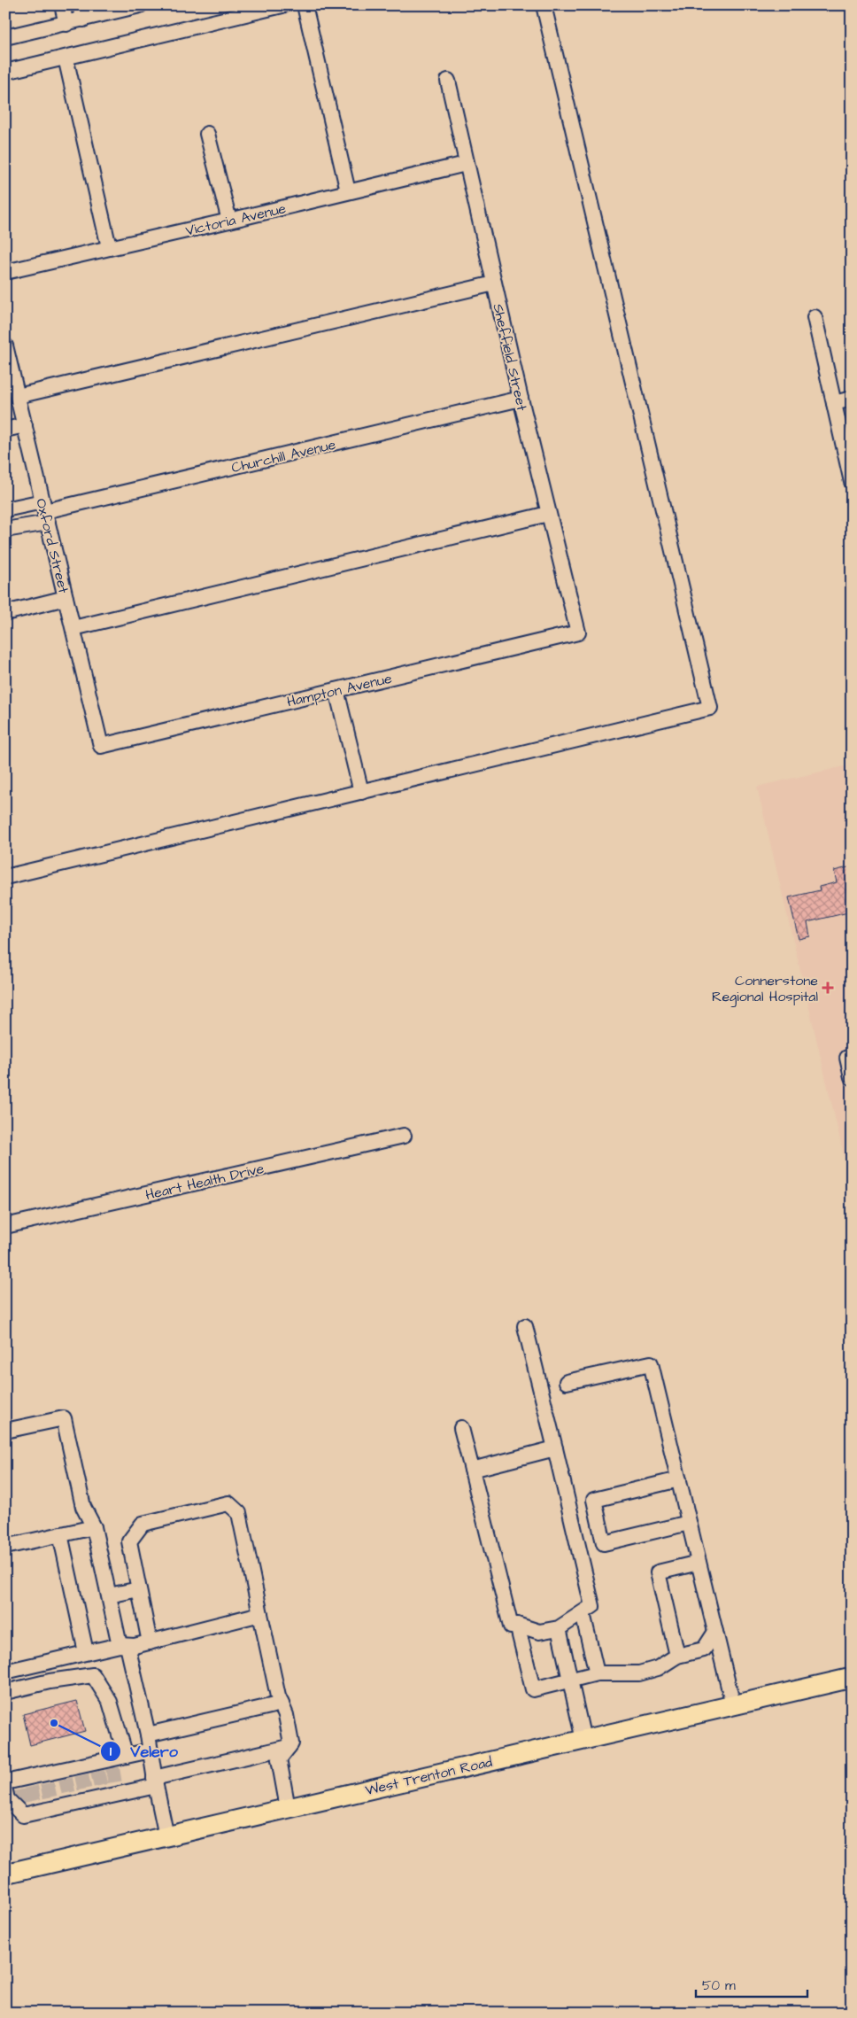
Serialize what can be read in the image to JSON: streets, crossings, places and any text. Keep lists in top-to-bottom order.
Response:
{
  "streets": {
    "main road": ["West Trenton Road"],
    "street": [
      "Victoria Avenue",
      "Sheffield Street",
      "Churchill Avenue",
      "Oxford Street",
      "Hampton Avenue",
      "Heart Health Drive"
    ]
  },
  "crossings": [
    ["Victoria Avenue", "Sheffield Street"],
    ["Sheffield Street", "Churchill Avenue"],
    ["Sheffield Street", "Hampton Avenue"],
    ["Churchill Avenue", "Oxford Street"],
    ["Oxford Street", "Hampton Avenue"]
  ],
  "places": {
    "health": ["Connerstone Regional Hospital"],
    "other": ["Velero"]
  },
  "scale_bar": "50 m"
}
